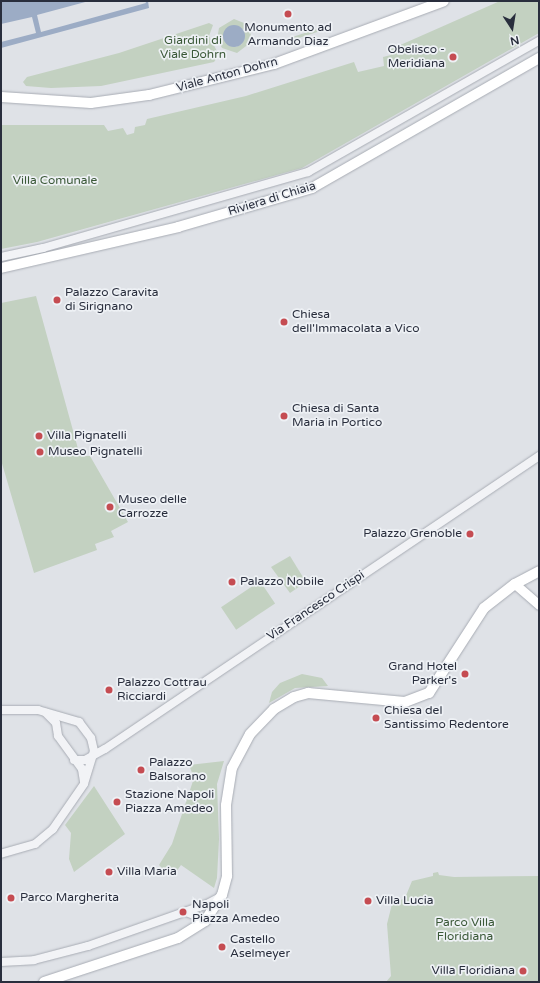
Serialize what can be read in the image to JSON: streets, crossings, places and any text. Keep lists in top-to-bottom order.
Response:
{
  "streets": {
    "main road": ["Viale Anton Dohrn", "Riviera di Chiaia"],
    "street": ["Via Francesco Crispi"]
  },
  "parks": ["Giardini di Viale Dohrn", "Villa Comunale", "Parco Villa Floridiana"],
  "places": [
    "Monumento ad Armando Diaz",
    "Obelisco - Meridiana",
    "Palazzo Caravita di Sirignano",
    "Chiesa dell'Immacolata a Vico",
    "Chiesa di Santa Maria in Portico",
    "Villa Pignatelli",
    "Museo Pignatelli",
    "Museo delle Carrozze",
    "Palazzo Grenoble",
    "Palazzo Nobile",
    "Grand Hotel Parker's",
    "Palazzo Cottrau Ricciardi",
    "Chiesa del Santissimo Redentore",
    "Palazzo Balsorano",
    "Stazione Napoli Piazza Amedeo",
    "Villa Maria",
    "Parco Margherita",
    "Villa Lucia",
    "Napoli Piazza Amedeo",
    "Castello Aselmeyer",
    "Villa Floridiana"
  ],
  "north": "bottom"
}
